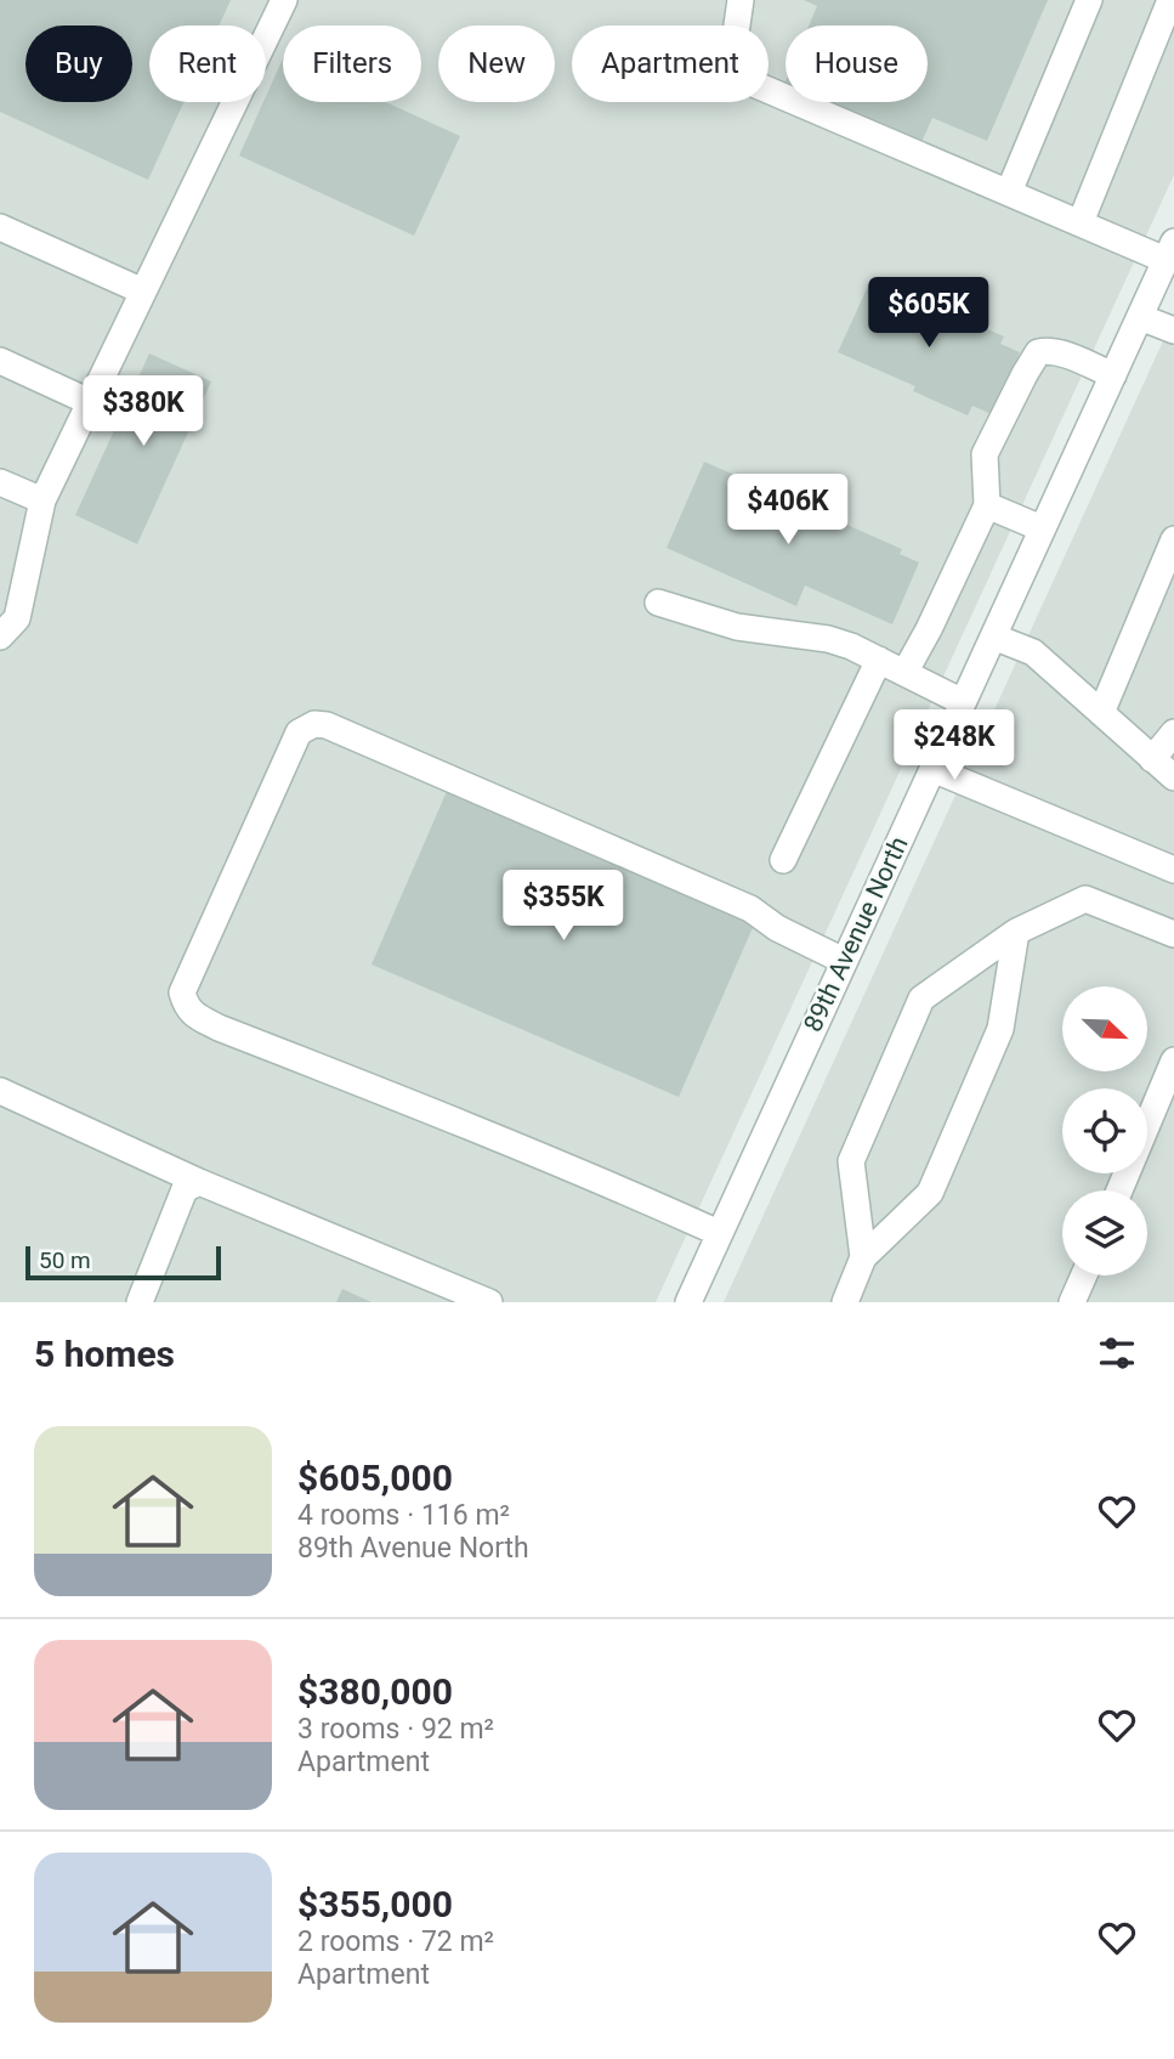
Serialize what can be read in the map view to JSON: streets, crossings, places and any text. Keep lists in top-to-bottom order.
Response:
{
  "streets": {
    "street": ["89th Avenue North"]
  },
  "scale_bar": "50 m",
  "north": "bottom right",
  "page": {
    "chip": [
      "Buy",
      "Rent",
      "Filters",
      "New",
      "Apartment",
      "House"
    ],
    "price": [
      "$605K",
      "$380K",
      "$406K",
      "$248K",
      "$355K"
    ],
    "scale": "50 m",
    "heading": "5 homes",
    "list": [
      {
        "name": "$605,000",
        "note": "4 rooms · 116 m² · 89th Avenue North"
      },
      {
        "name": "$380,000",
        "note": "3 rooms · 92 m² · Apartment"
      },
      {
        "name": "$355,000",
        "note": "2 rooms · 72 m² · Apartment"
      }
    ]
  }
}
